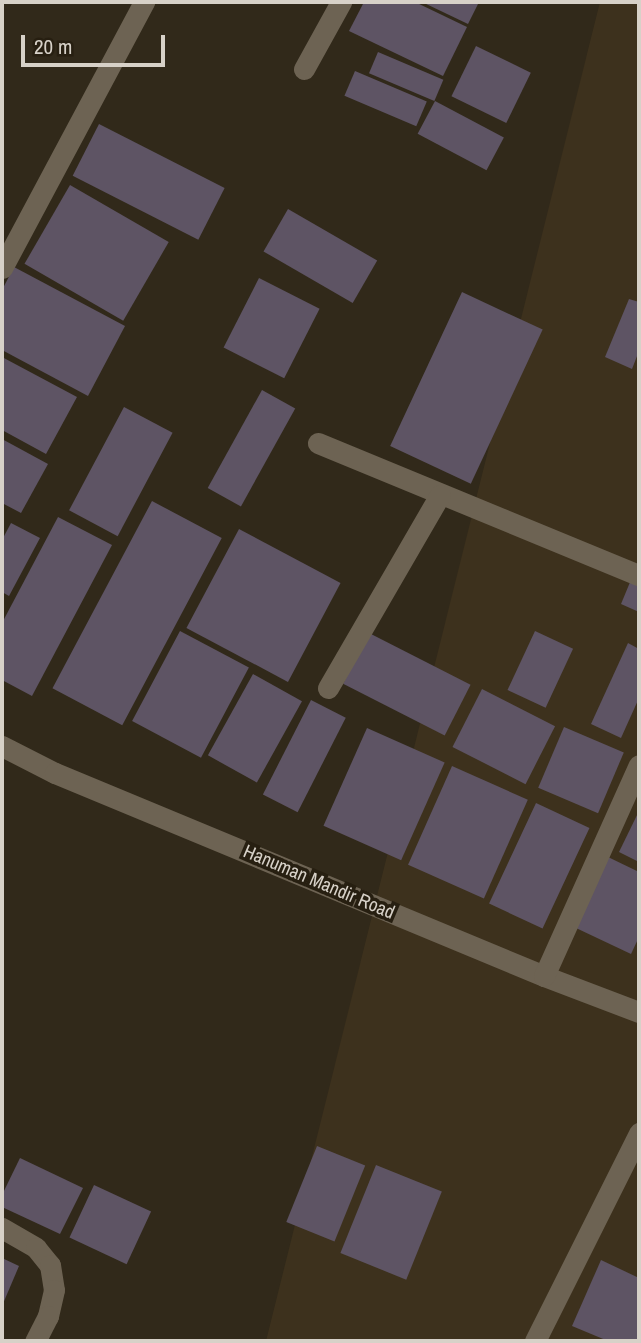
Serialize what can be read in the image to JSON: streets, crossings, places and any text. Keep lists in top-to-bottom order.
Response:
{
  "streets": {
    "street": ["Hanuman Mandir Road"]
  },
  "scale_bar": "20 m"
}
